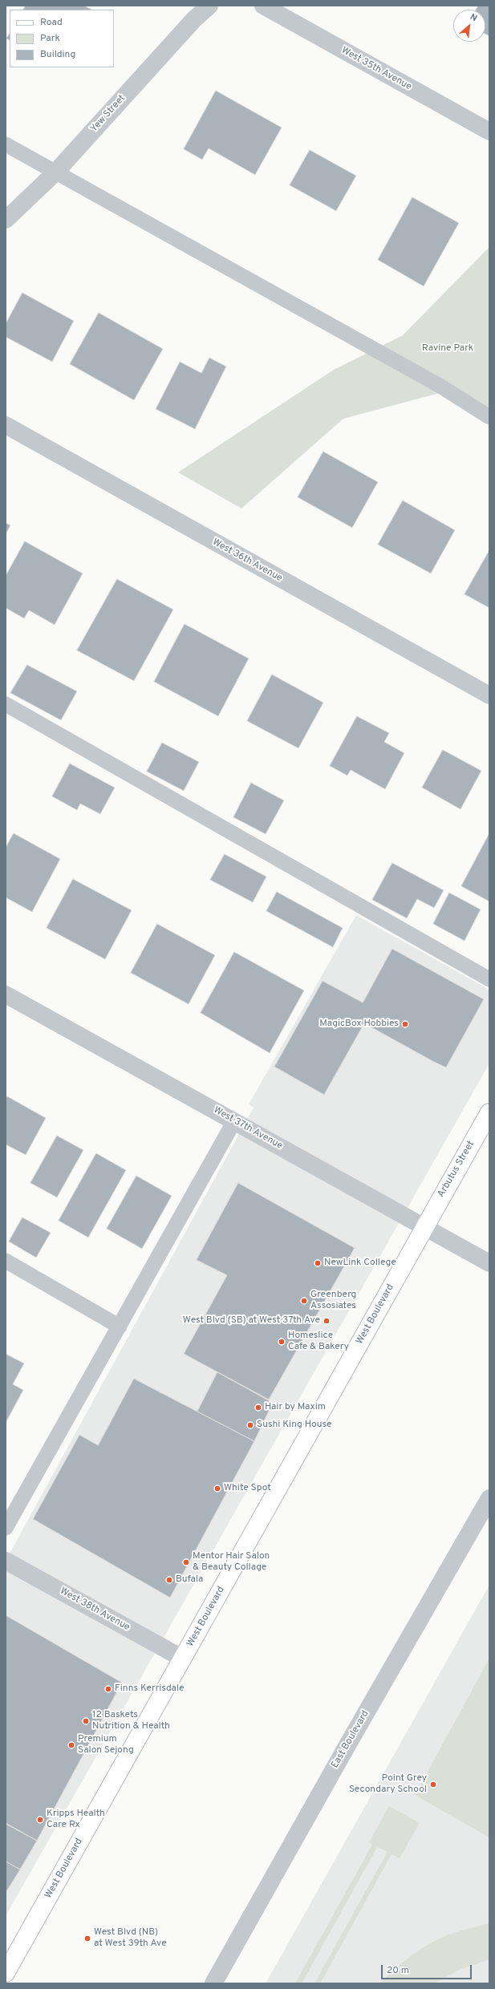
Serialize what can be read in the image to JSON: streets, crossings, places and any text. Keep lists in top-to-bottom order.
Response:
{
  "streets": {
    "main road": ["Arbutus Street", "West Boulevard"],
    "street": [
      "West 35th Avenue",
      "Yew Street",
      "West 36th Avenue",
      "West 37th Avenue",
      "West 38th Avenue",
      "East Boulevard"
    ]
  },
  "crossings": [
    ["West 37th Avenue", "Arbutus Street"],
    ["West 37th Avenue", "West Boulevard"],
    ["Arbutus Street", "West Boulevard"],
    ["West Boulevard", "West 38th Avenue"]
  ],
  "parks": ["Ravine Park"],
  "places": [
    "MagicBox Hobbies",
    "NewLink College",
    "Greenberg Assosiates",
    "West Blvd (SB) at West 37th Ave",
    "Homeslice Cafe & Bakery",
    "Hair by Maxim",
    "Sushi King House",
    "White Spot",
    "Mentor Hair Salon & Beauty Collage",
    "Bufala",
    "Finns Kerrisdale",
    "12 Baskets Nutrition & Health",
    "Premium Salon Sejong",
    "Point Grey Secondary School",
    "Kripps Health Care Rx",
    "West Blvd (NB) at West 39th Ave"
  ],
  "legend": ["Road", "Park", "Building"],
  "scale_bar": "20 m",
  "north": "top right"
}
